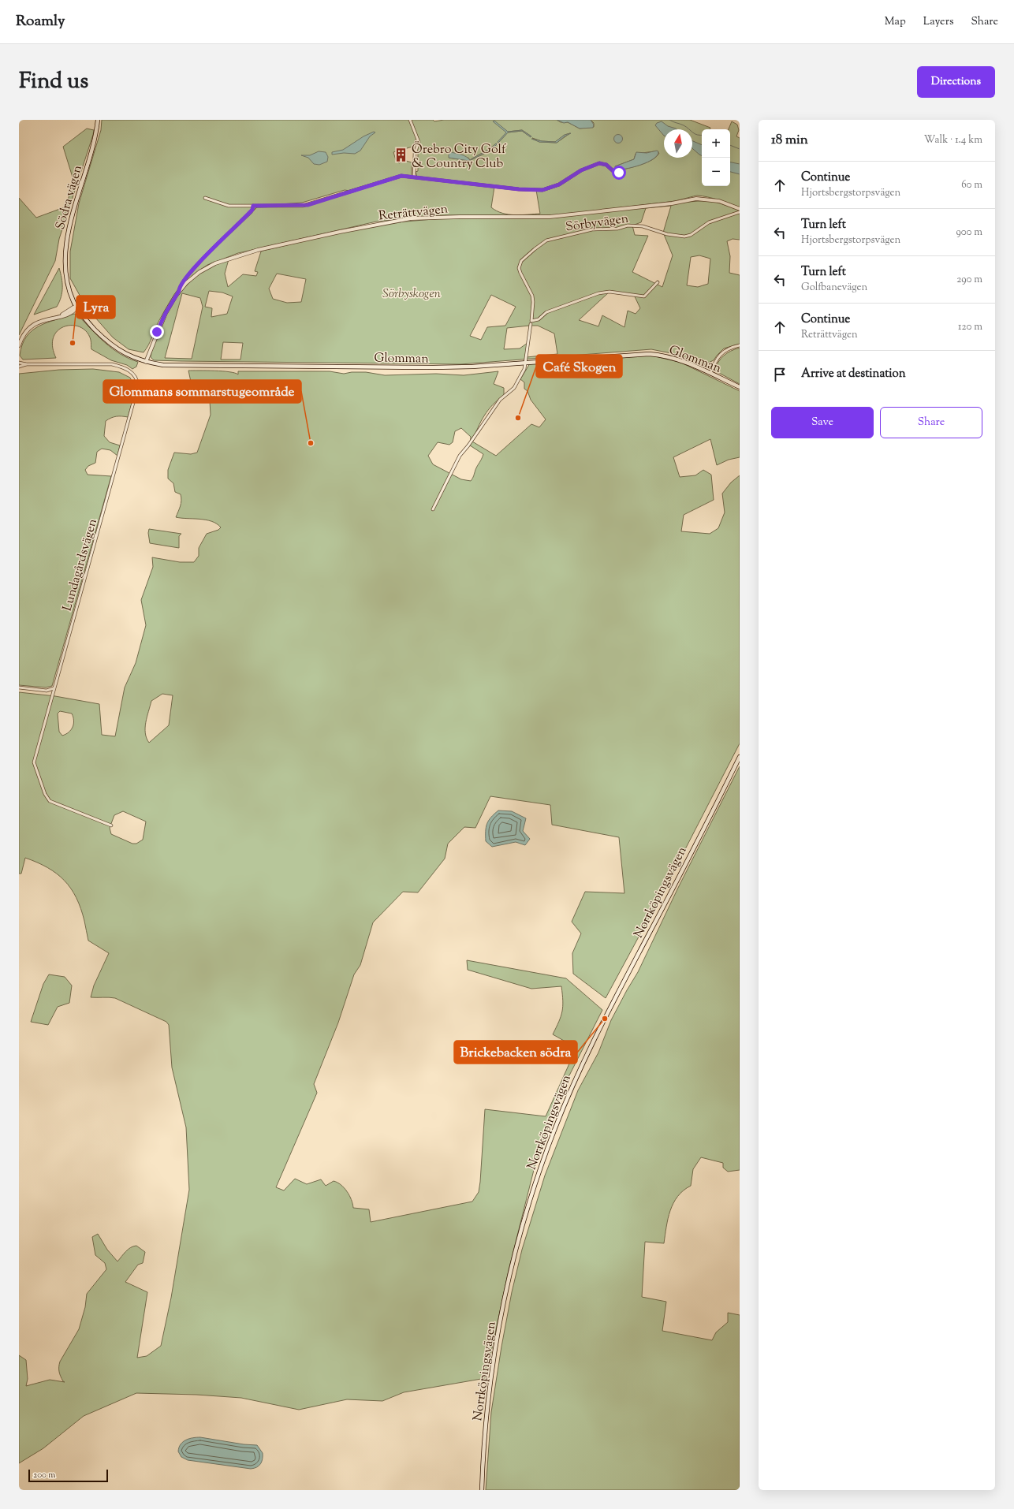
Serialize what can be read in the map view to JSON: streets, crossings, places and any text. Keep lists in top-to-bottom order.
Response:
{
  "streets": {
    "main road": ["Södra vägen", "Glomman", "Norrköpingsvägen"],
    "street": ["Reträttvägen", "Sörbyvägen", "Lundagårdsvägen"]
  },
  "crossings": [
    ["Södra vägen", "Glomman"],
    ["Reträttvägen", "Glomman"],
    ["Sörbyvägen", "Glomman"]
  ],
  "parks": ["Sörbyskogen"],
  "places": {
    "building": ["Örebro City Golf & Country Club"],
    "other": [
      "Lyra",
      "Café Skogen",
      "Glommans sommarstugeområde",
      "Brickebacken södra"
    ]
  },
  "scale_bar": "200 m",
  "north": "top",
  "page": {
    "header": "Roamly",
    "nav": ["Map", "Layers", "Share"],
    "title": "Find us",
    "buttons": [
      "Directions",
      ["Save", "Share"]
    ],
    "heading": ["18 min", "Walk · 1.4 km"],
    "map_buttons": ["+", "−"],
    "list": [
      ["Continue", "Hjortsbergstorpsvägen", "60 m"],
      ["Turn left", "Hjortsbergstorpsvägen", "900 m"],
      ["Turn left", "Golfbanevägen", "290 m"],
      ["Continue", "Reträttvägen", "120 m"],
      "Arrive at destination"
    ],
    "scale": "200 m"
  }
}
